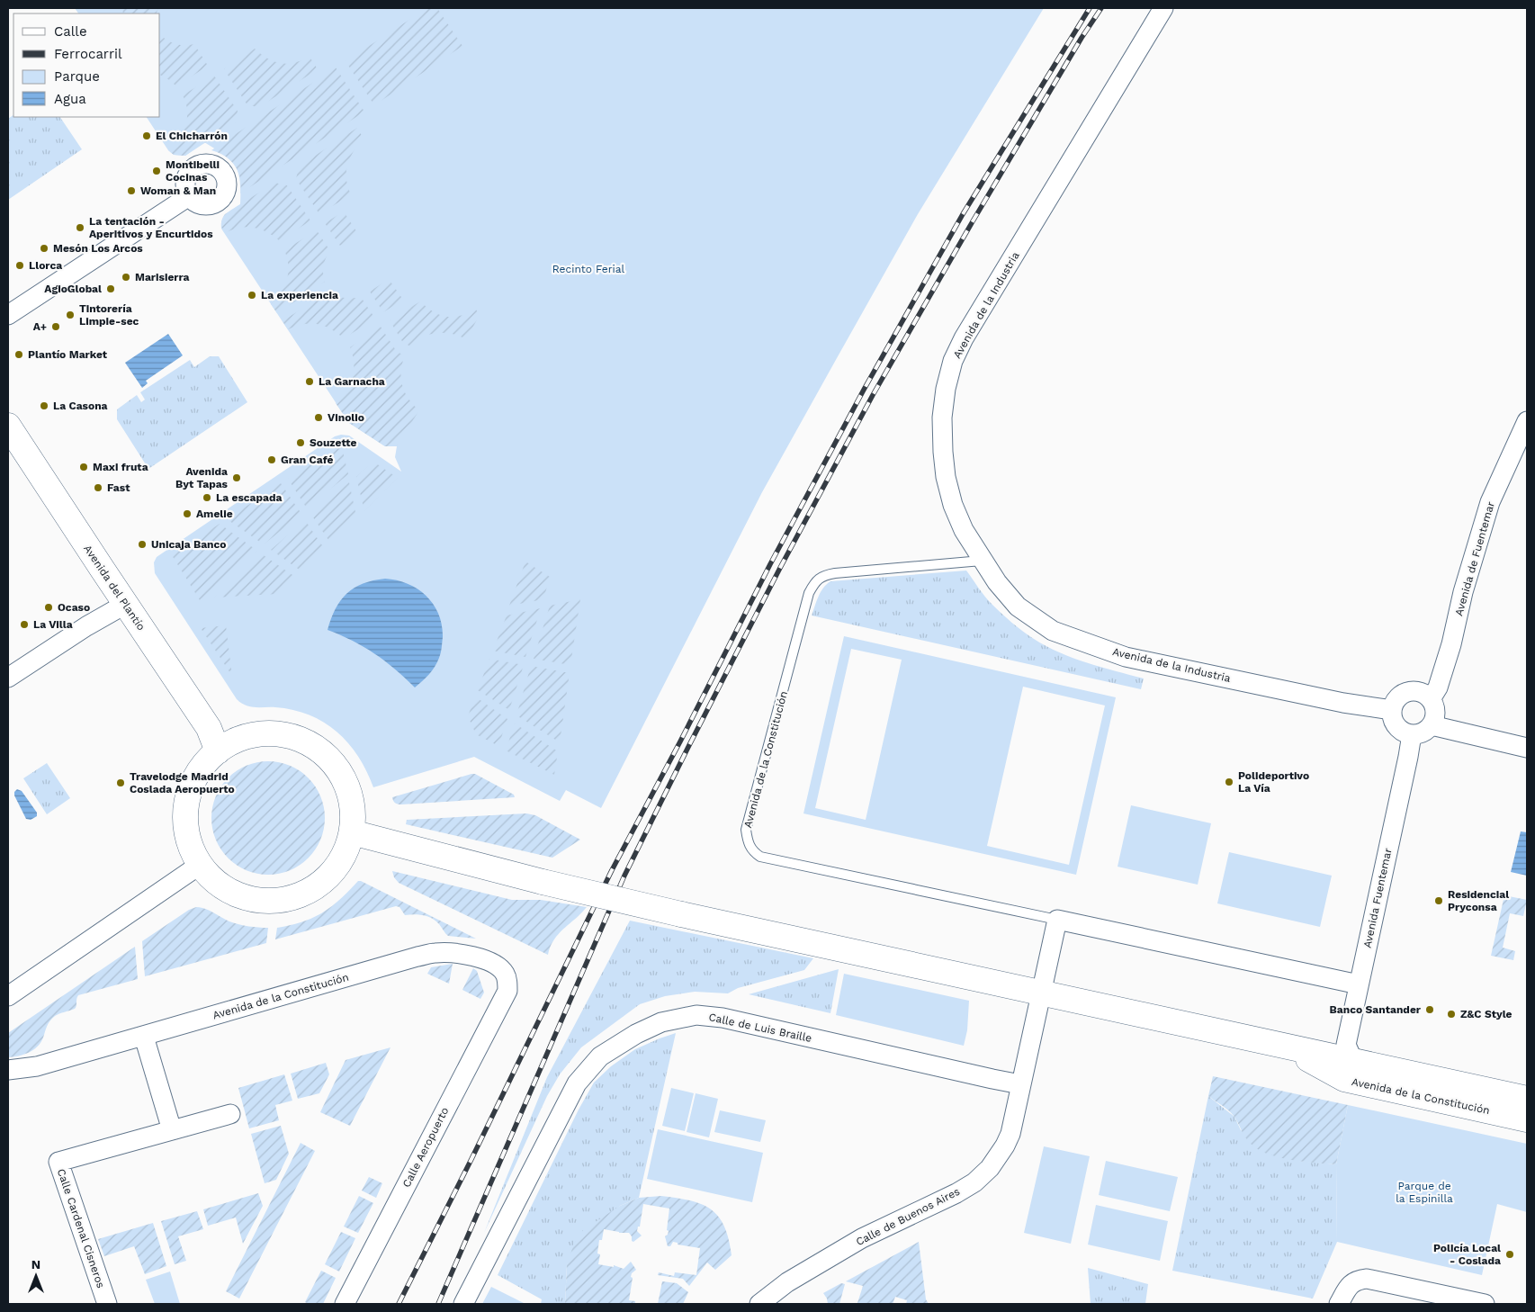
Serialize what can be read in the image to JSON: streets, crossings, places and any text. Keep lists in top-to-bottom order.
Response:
{
  "streets": {
    "street": [
      "Avenida de la Industria",
      "Avenida de Fuentemar",
      "Avenida del Plantío",
      "Avenida de la Constitución",
      "Avenida Fuentemar",
      "Calle de Luis Braille",
      "Calle Aeropuerto",
      "Calle de Buenos Aires",
      "Calle Cardenal Cisneros"
    ]
  },
  "crossings": [
    ["Avenida de la Industria", "Avenida de Fuentemar"],
    ["Avenida de la Industria", "Avenida de la Constitución"],
    ["Avenida de la Industria", "Avenida Fuentemar"],
    ["Avenida de Fuentemar", "Avenida Fuentemar"],
    ["Avenida de la Constitución", "Avenida Fuentemar"],
    ["Avenida de la Constitución", "Calle Aeropuerto"],
    ["Avenida de la Constitución", "Calle de Buenos Aires"],
    ["Calle de Luis Braille", "Calle de Buenos Aires"]
  ],
  "parks": ["Recinto Ferial", "Parque de la Espinilla"],
  "places": [
    "El Chicharrón",
    "Montibelli Cocinas",
    "Woman & Man",
    "La tentación - Aperitivos y Encurtidos",
    "Mesón Los Arcos",
    "Llorca",
    "Marisierra",
    "AgioGlobal",
    "La experiencia",
    "Tintorería Limpie-sec",
    "A+",
    "Plantío Market",
    "La Garnacha",
    "La Casona",
    "Vinolio",
    "Souzette",
    "Gran Café",
    "Maxi fruta",
    "Avenida Byt Tapas",
    "Fast",
    "La escapada",
    "Amelie",
    "Unicaja Banco",
    "Ocaso",
    "La Villa",
    "Polideportivo La Vía",
    "Travelodge Madrid Coslada Aeropuerto",
    "Residencial Pryconsa",
    "Banco Santander",
    "Z&C Style",
    "Policía Local - Coslada"
  ],
  "legend": [
    "Calle",
    "Ferrocarril",
    "Parque",
    "Agua"
  ],
  "north": "top"
}
